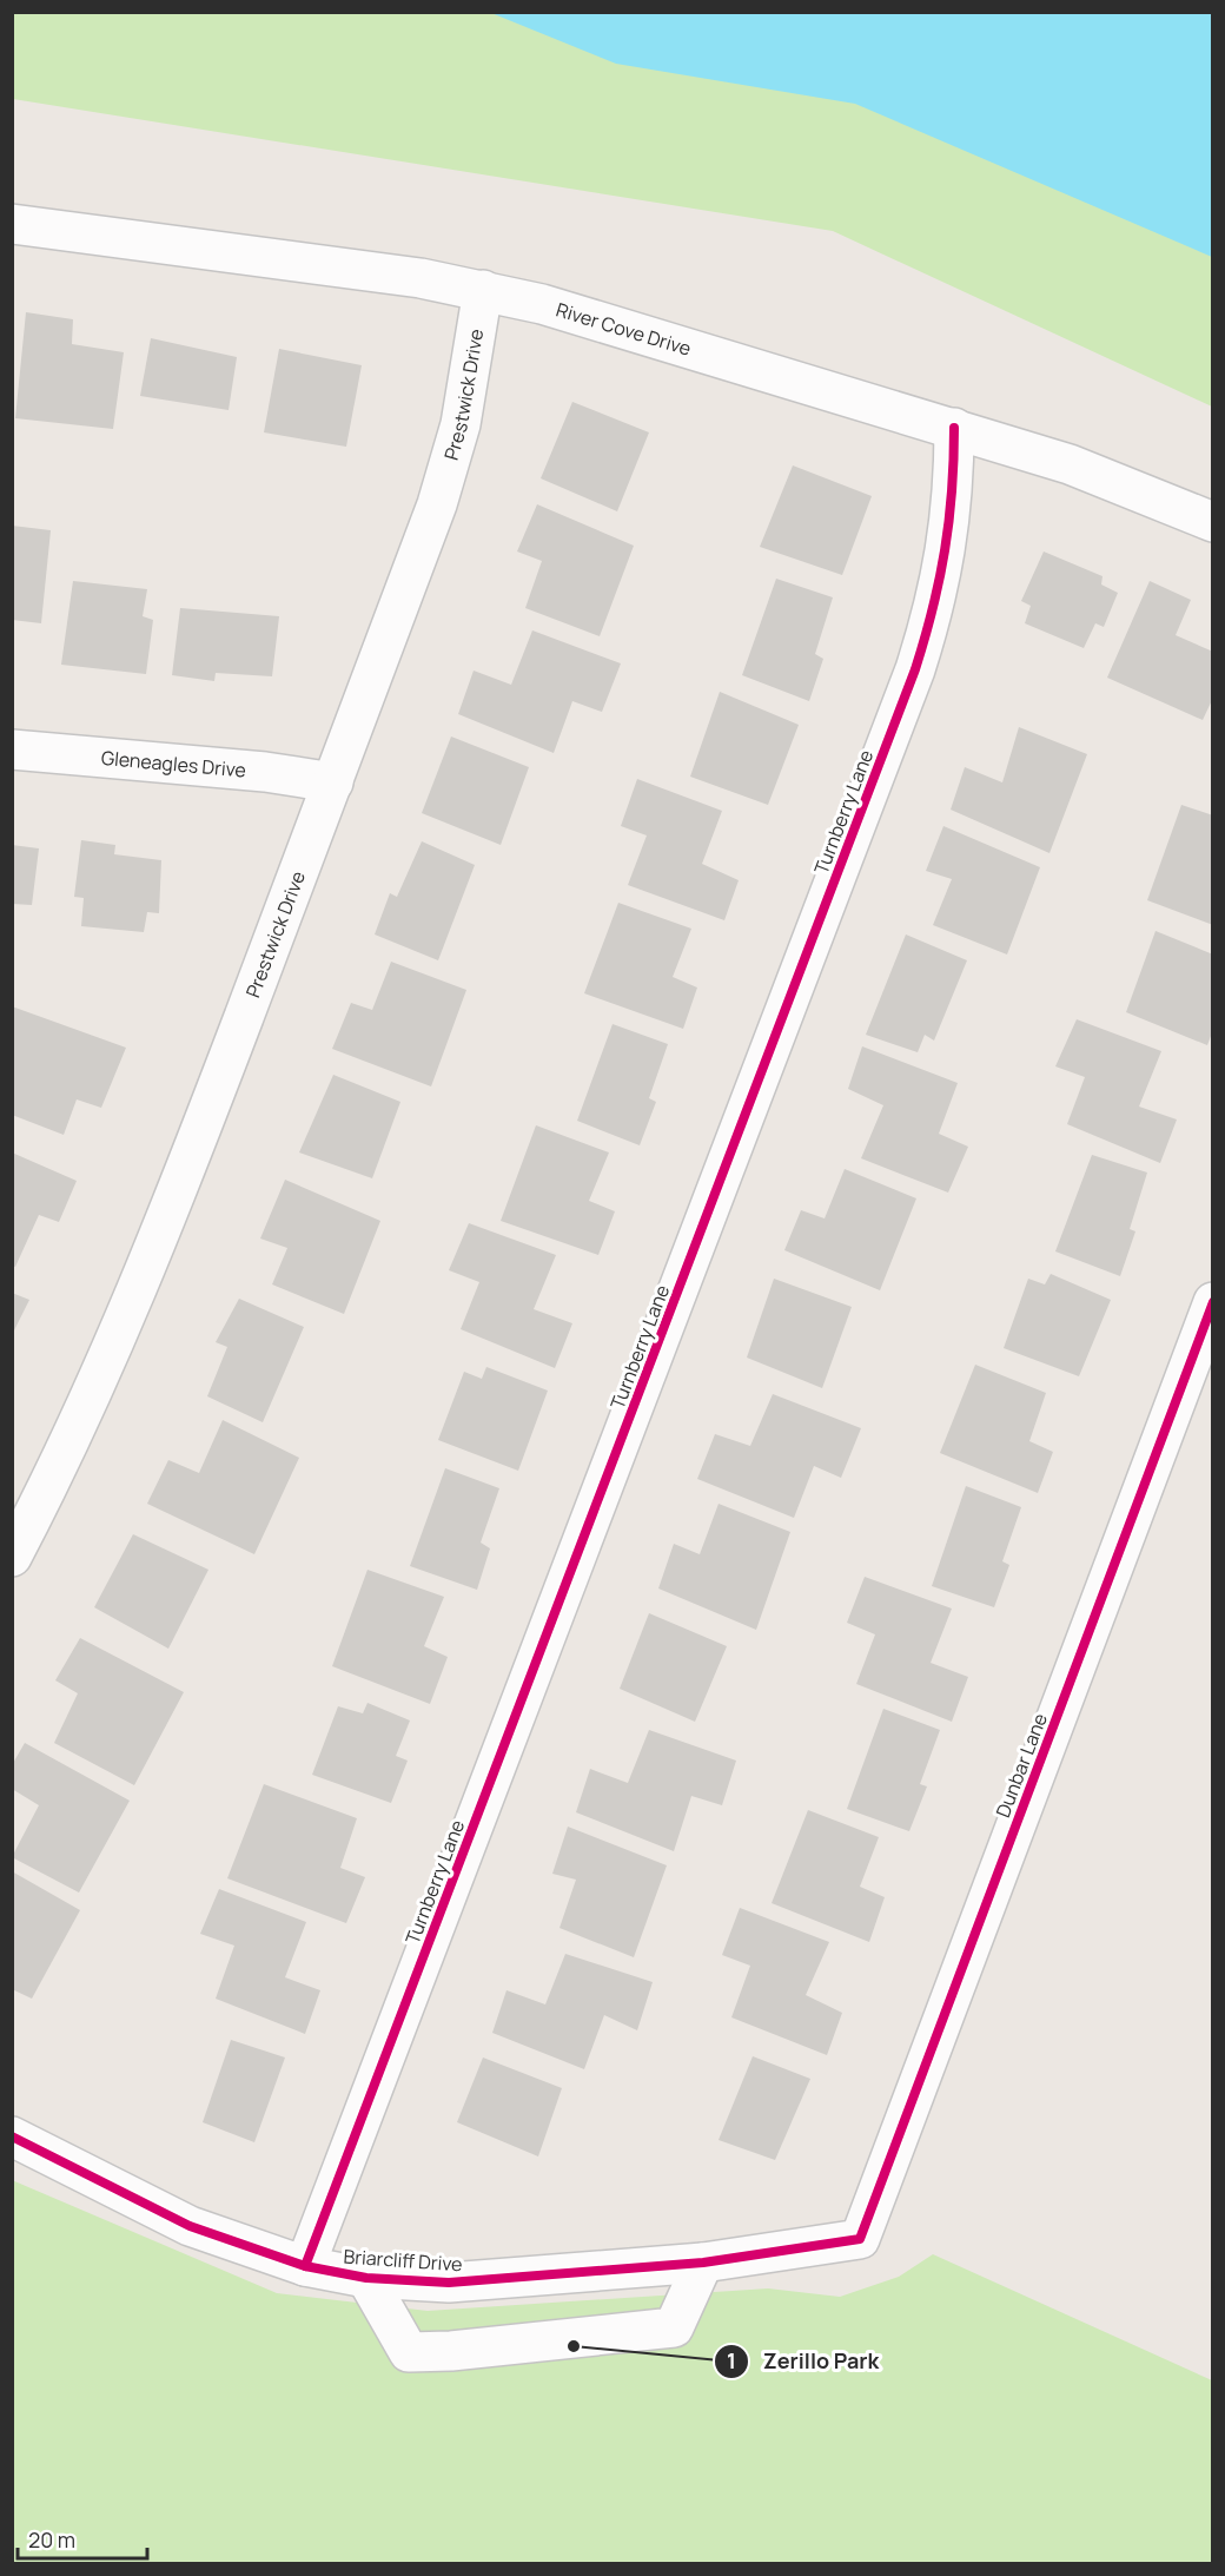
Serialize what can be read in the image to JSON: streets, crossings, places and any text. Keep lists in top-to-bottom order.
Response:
{
  "streets": {
    "street": [
      "River Cove Drive",
      "Prestwick Drive",
      "Gleneagles Drive",
      "Turnberry Lane",
      "Dunbar Lane",
      "Briarcliff Drive"
    ]
  },
  "crossings": [
    ["River Cove Drive", "Prestwick Drive"],
    ["River Cove Drive", "Turnberry Lane"],
    ["Prestwick Drive", "Gleneagles Drive"],
    ["Turnberry Lane", "Briarcliff Drive"],
    ["Dunbar Lane", "Briarcliff Drive"]
  ],
  "places": ["Zerillo Park"],
  "scale_bar": "20 m"
}
